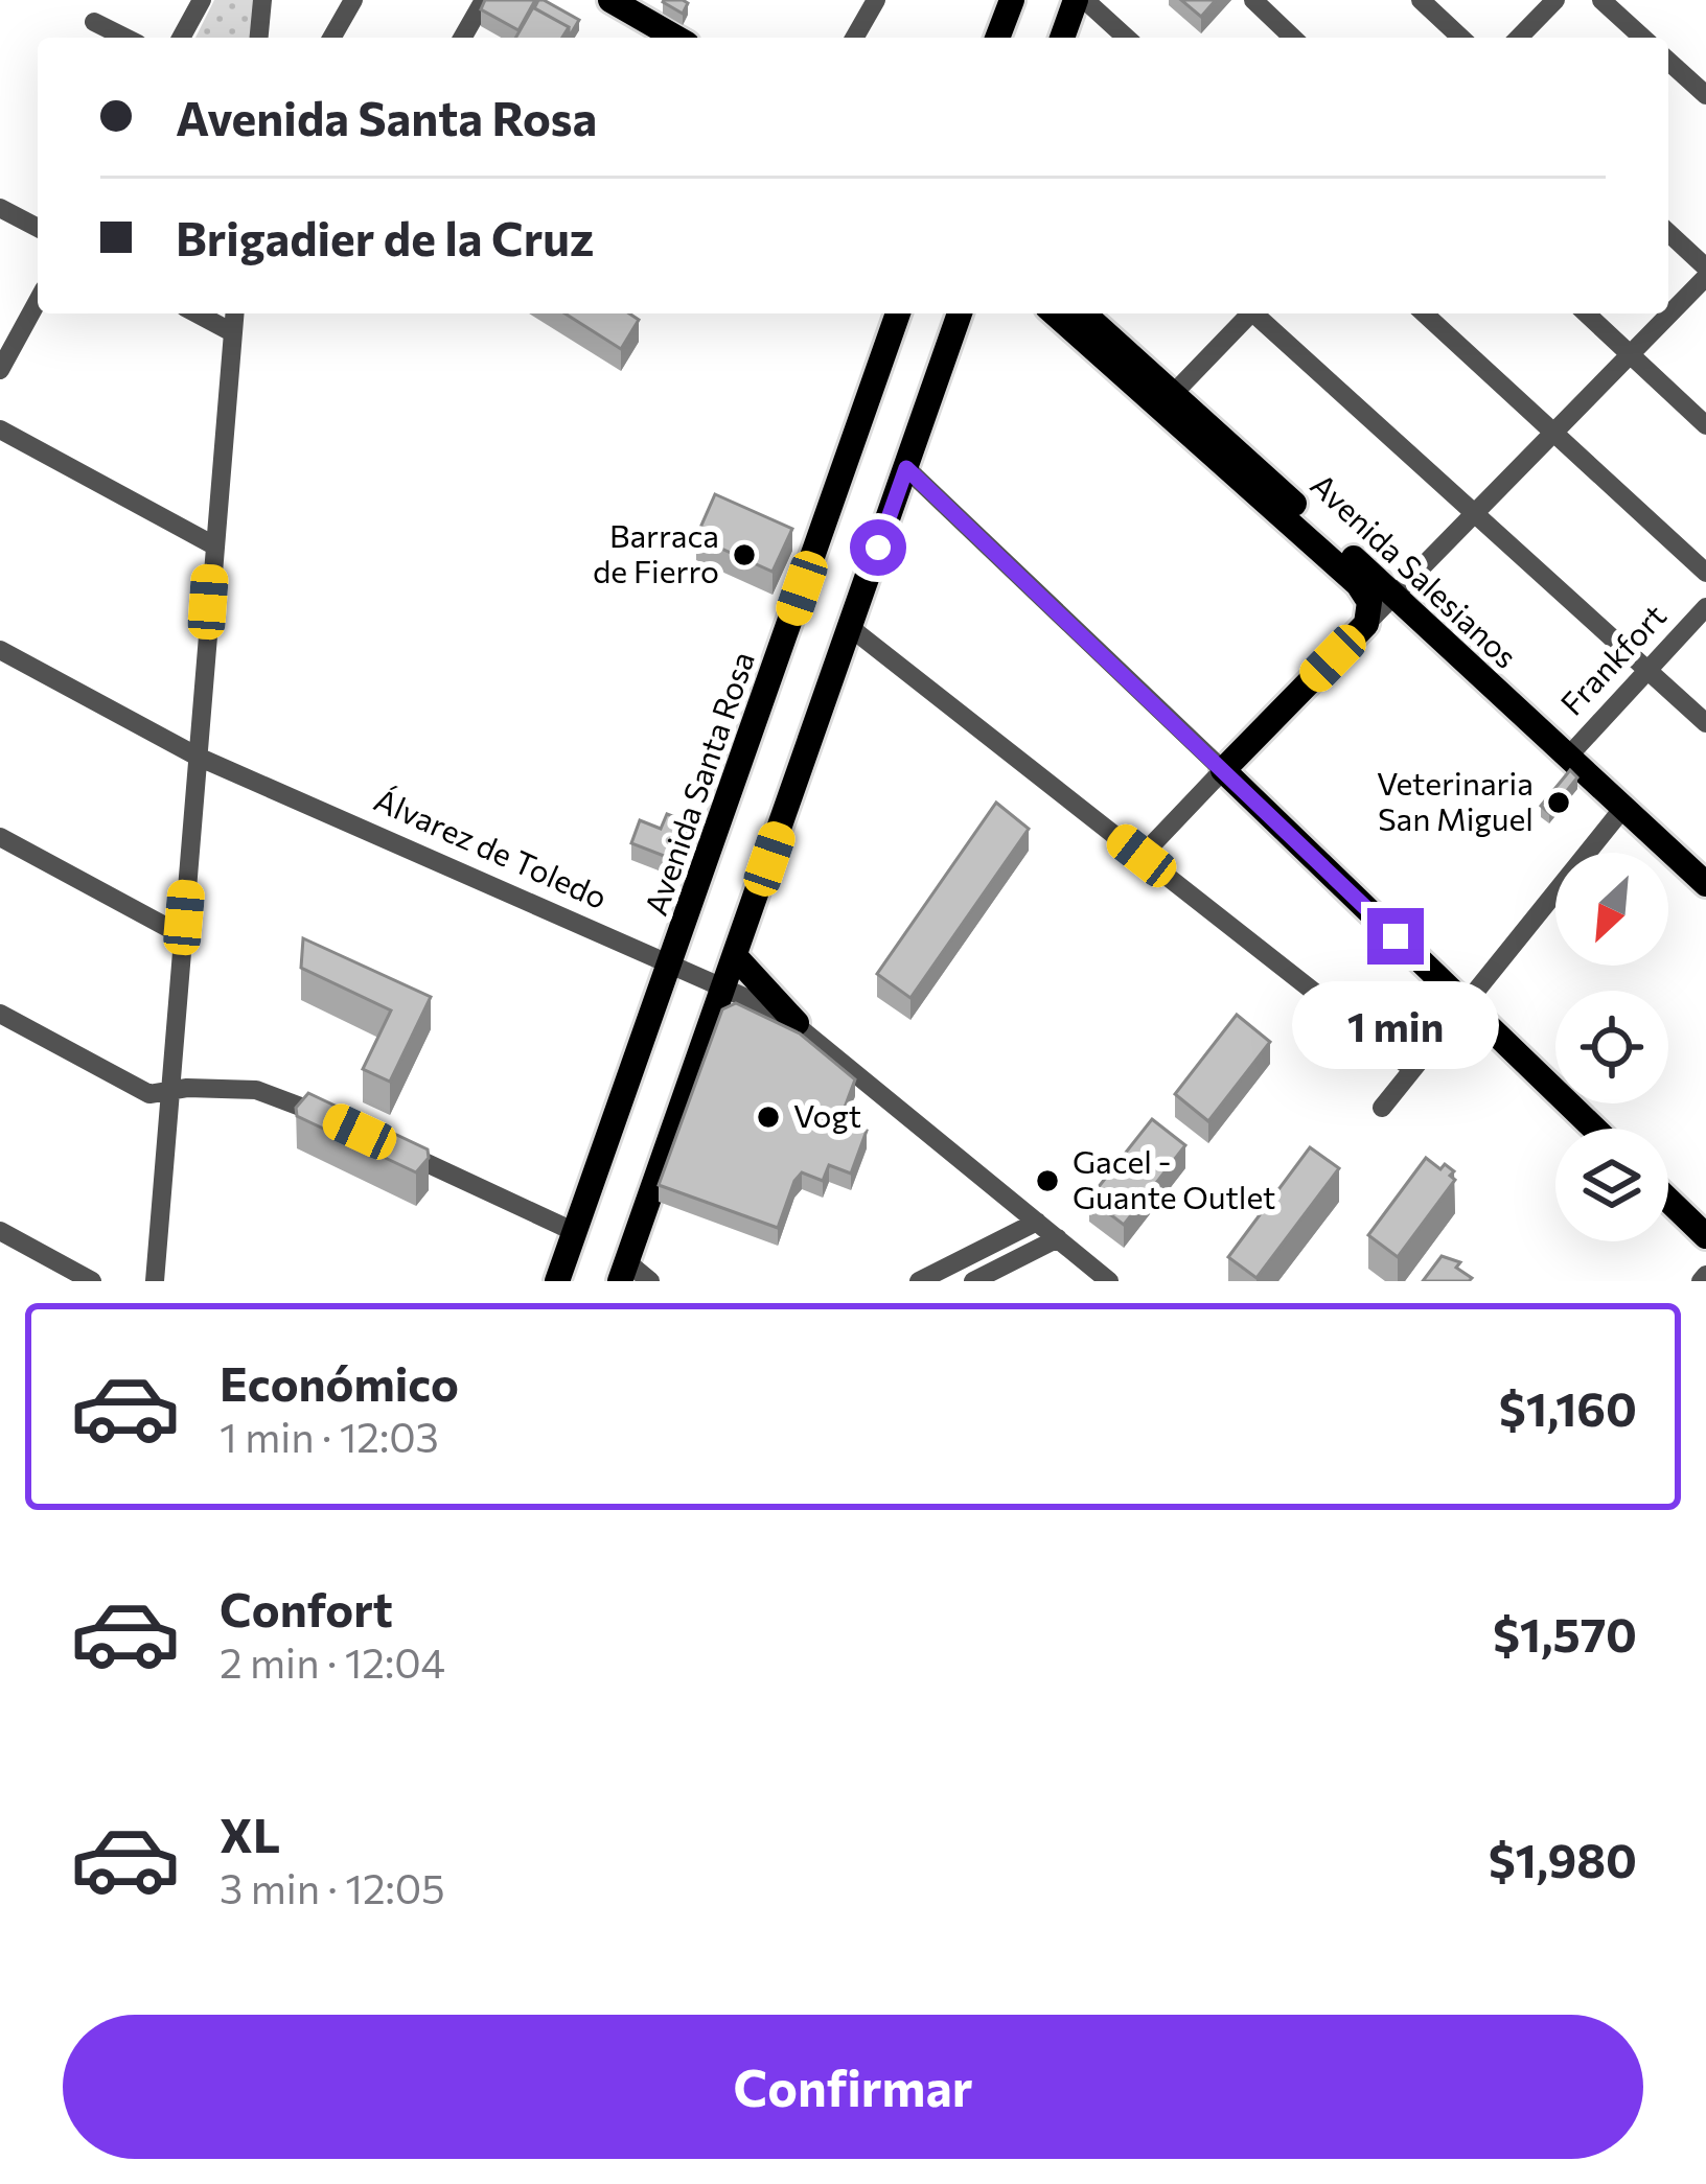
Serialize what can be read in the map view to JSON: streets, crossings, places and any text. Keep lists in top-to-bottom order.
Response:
{
  "streets": {
    "main road": ["Avenida Salesianos", "Avenida Santa Rosa"],
    "street": ["Frankfort", "Álvarez de Toledo"]
  },
  "crossings": [
    ["Avenida Salesianos", "Frankfort"],
    ["Avenida Santa Rosa", "Álvarez de Toledo"]
  ],
  "places": [
    "Barraca de Fierro",
    "Veterinaria San Miguel",
    "Vogt",
    "Gacel - Guante Outlet"
  ],
  "north": "bottom left",
  "page": {
    "banner": ["Avenida Santa Rosa", "Brigadier de la Cruz"],
    "bubble": "1 min",
    "list": [
      {
        "name": "Económico",
        "note": "1 min · 12:03",
        "value": "$1,160"
      },
      {
        "name": "Confort",
        "note": "2 min · 12:04",
        "value": "$1,570"
      },
      {
        "name": "XL",
        "note": "3 min · 12:05",
        "value": "$1,980"
      }
    ],
    "buttons": "Confirmar"
  }
}
